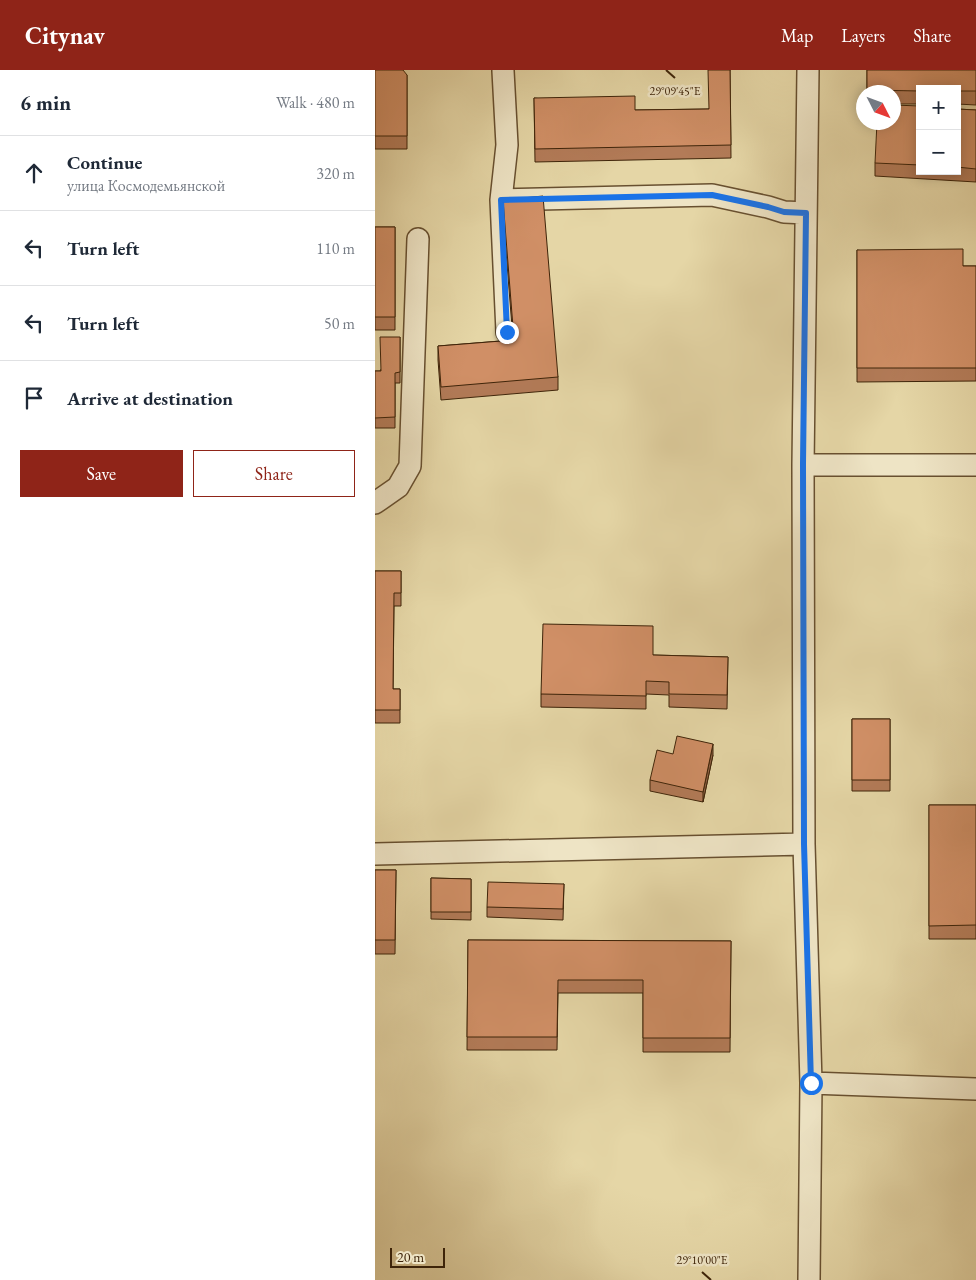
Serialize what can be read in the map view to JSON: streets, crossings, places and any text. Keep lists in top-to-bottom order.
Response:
{
  "scale_bar": "20 m",
  "north": "bottom right",
  "page": {
    "header": "Citynav",
    "nav": ["Map", "Layers", "Share"],
    "heading": ["6 min", "Walk · 480 m"],
    "map_buttons": ["+", "−"],
    "list": [
      ["Continue", "улица Космодемьянской", "320 m"],
      ["Turn left", "110 m"],
      ["Turn left", "50 m"],
      "Arrive at destination"
    ],
    "buttons": ["Save", "Share"],
    "scale": "20 m"
  },
  "coordinates": ["29°09'45\"E", "29°10'00\"E"]
}
